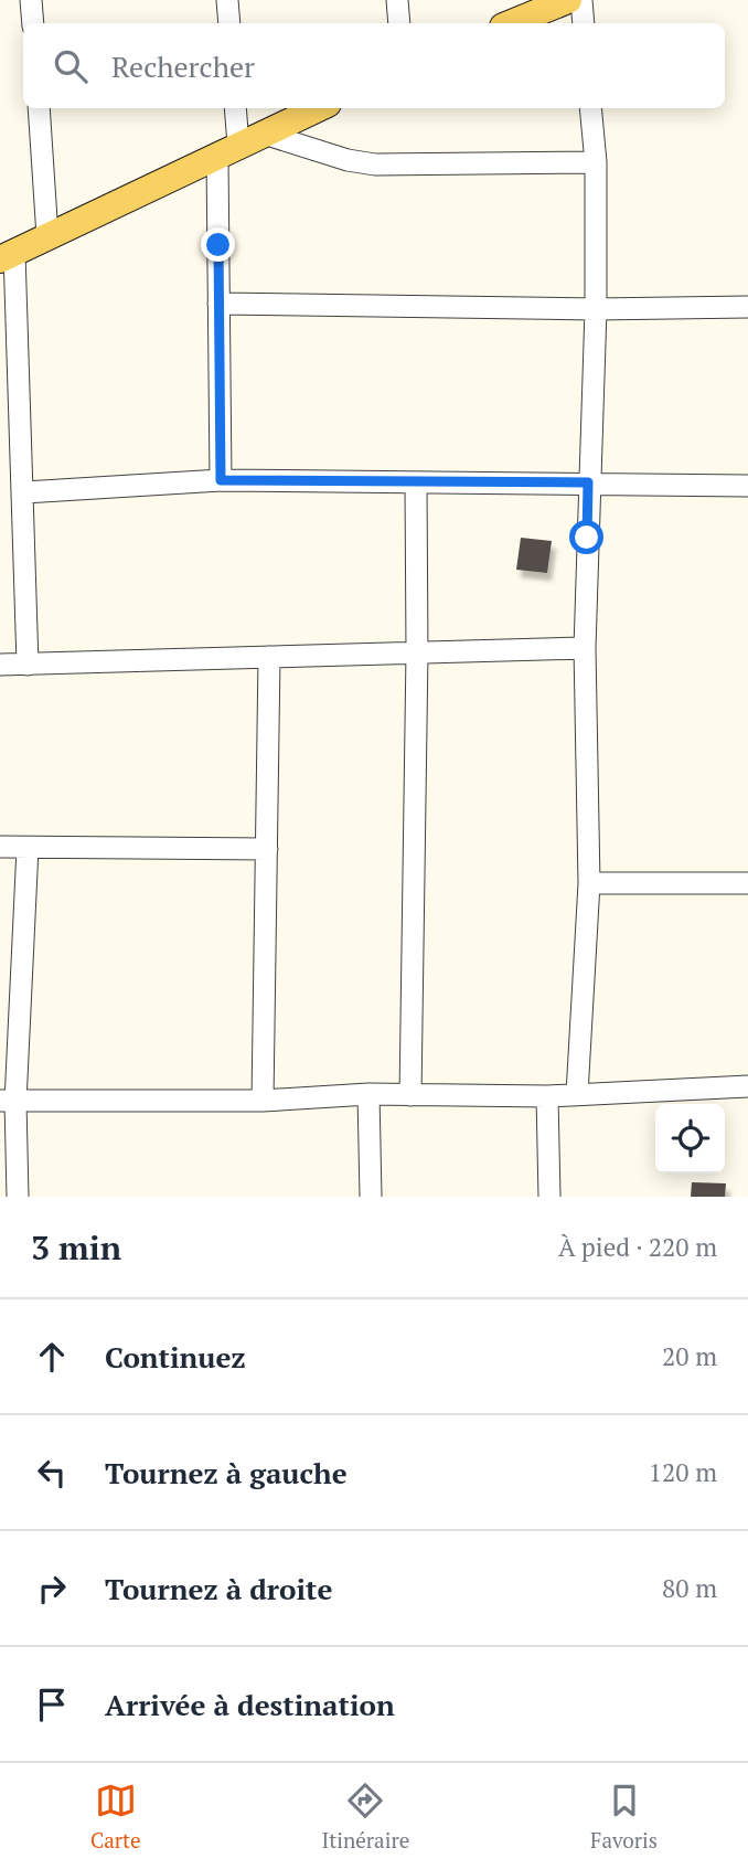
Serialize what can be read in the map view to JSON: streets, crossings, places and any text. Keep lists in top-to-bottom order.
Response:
{
  "page": {
    "search": "Rechercher",
    "heading": ["3 min", "À pied · 220 m"],
    "list": [
      ["Continuez", "20 m"],
      ["Tournez à gauche", "120 m"],
      ["Tournez à droite", "80 m"],
      "Arrivée à destination"
    ],
    "nav": ["Carte", "Itinéraire", "Favoris"]
  }
}
